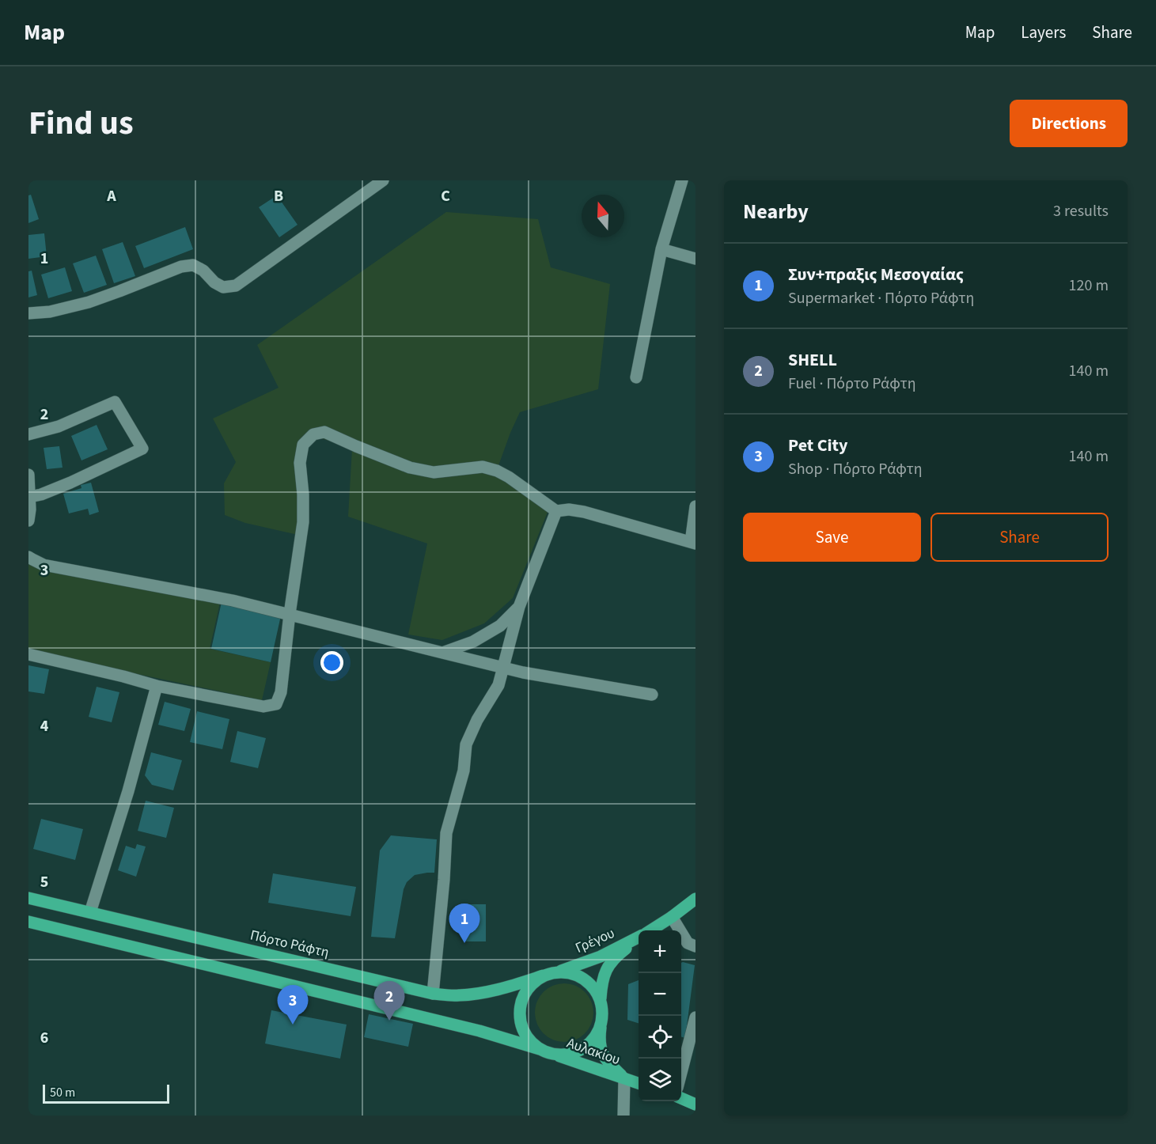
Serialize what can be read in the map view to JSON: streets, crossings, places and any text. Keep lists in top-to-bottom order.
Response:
{
  "streets": {
    "main road": ["Γρέγου", "Πόρτο Ράφτη", "Αυλακίου"]
  },
  "crossings": [
    ["Γρέγου", "Πόρτο Ράφτη"],
    ["Γρέγου", "Αυλακίου"],
    ["Πόρτο Ράφτη", "Αυλακίου"]
  ],
  "scale_bar": "50 m",
  "north": "top",
  "page": {
    "header": "Map",
    "nav": ["Map", "Layers", "Share"],
    "title": "Find us",
    "buttons": [
      "Directions",
      ["Save", "Share"]
    ],
    "heading": ["Nearby", "3 results"],
    "list": [
      {
        "mark": "1",
        "name": "Συν+πραξις Μεσογαίας",
        "note": "Supermarket · Πόρτο Ράφτη",
        "value": "120 m"
      },
      {
        "mark": "2",
        "name": "SHELL",
        "note": "Fuel · Πόρτο Ράφτη",
        "value": "140 m"
      },
      {
        "mark": "3",
        "name": "Pet City",
        "note": "Shop · Πόρτο Ράφτη",
        "value": "140 m"
      }
    ],
    "pins": ["1", "2", "3"],
    "map_buttons": ["+", "−"],
    "scale": "50 m"
  },
  "grid": {
    "columns": ["A", "B", "C"],
    "rows": [
      "1",
      "2",
      "3",
      "4",
      "5",
      "6"
    ]
  }
}
